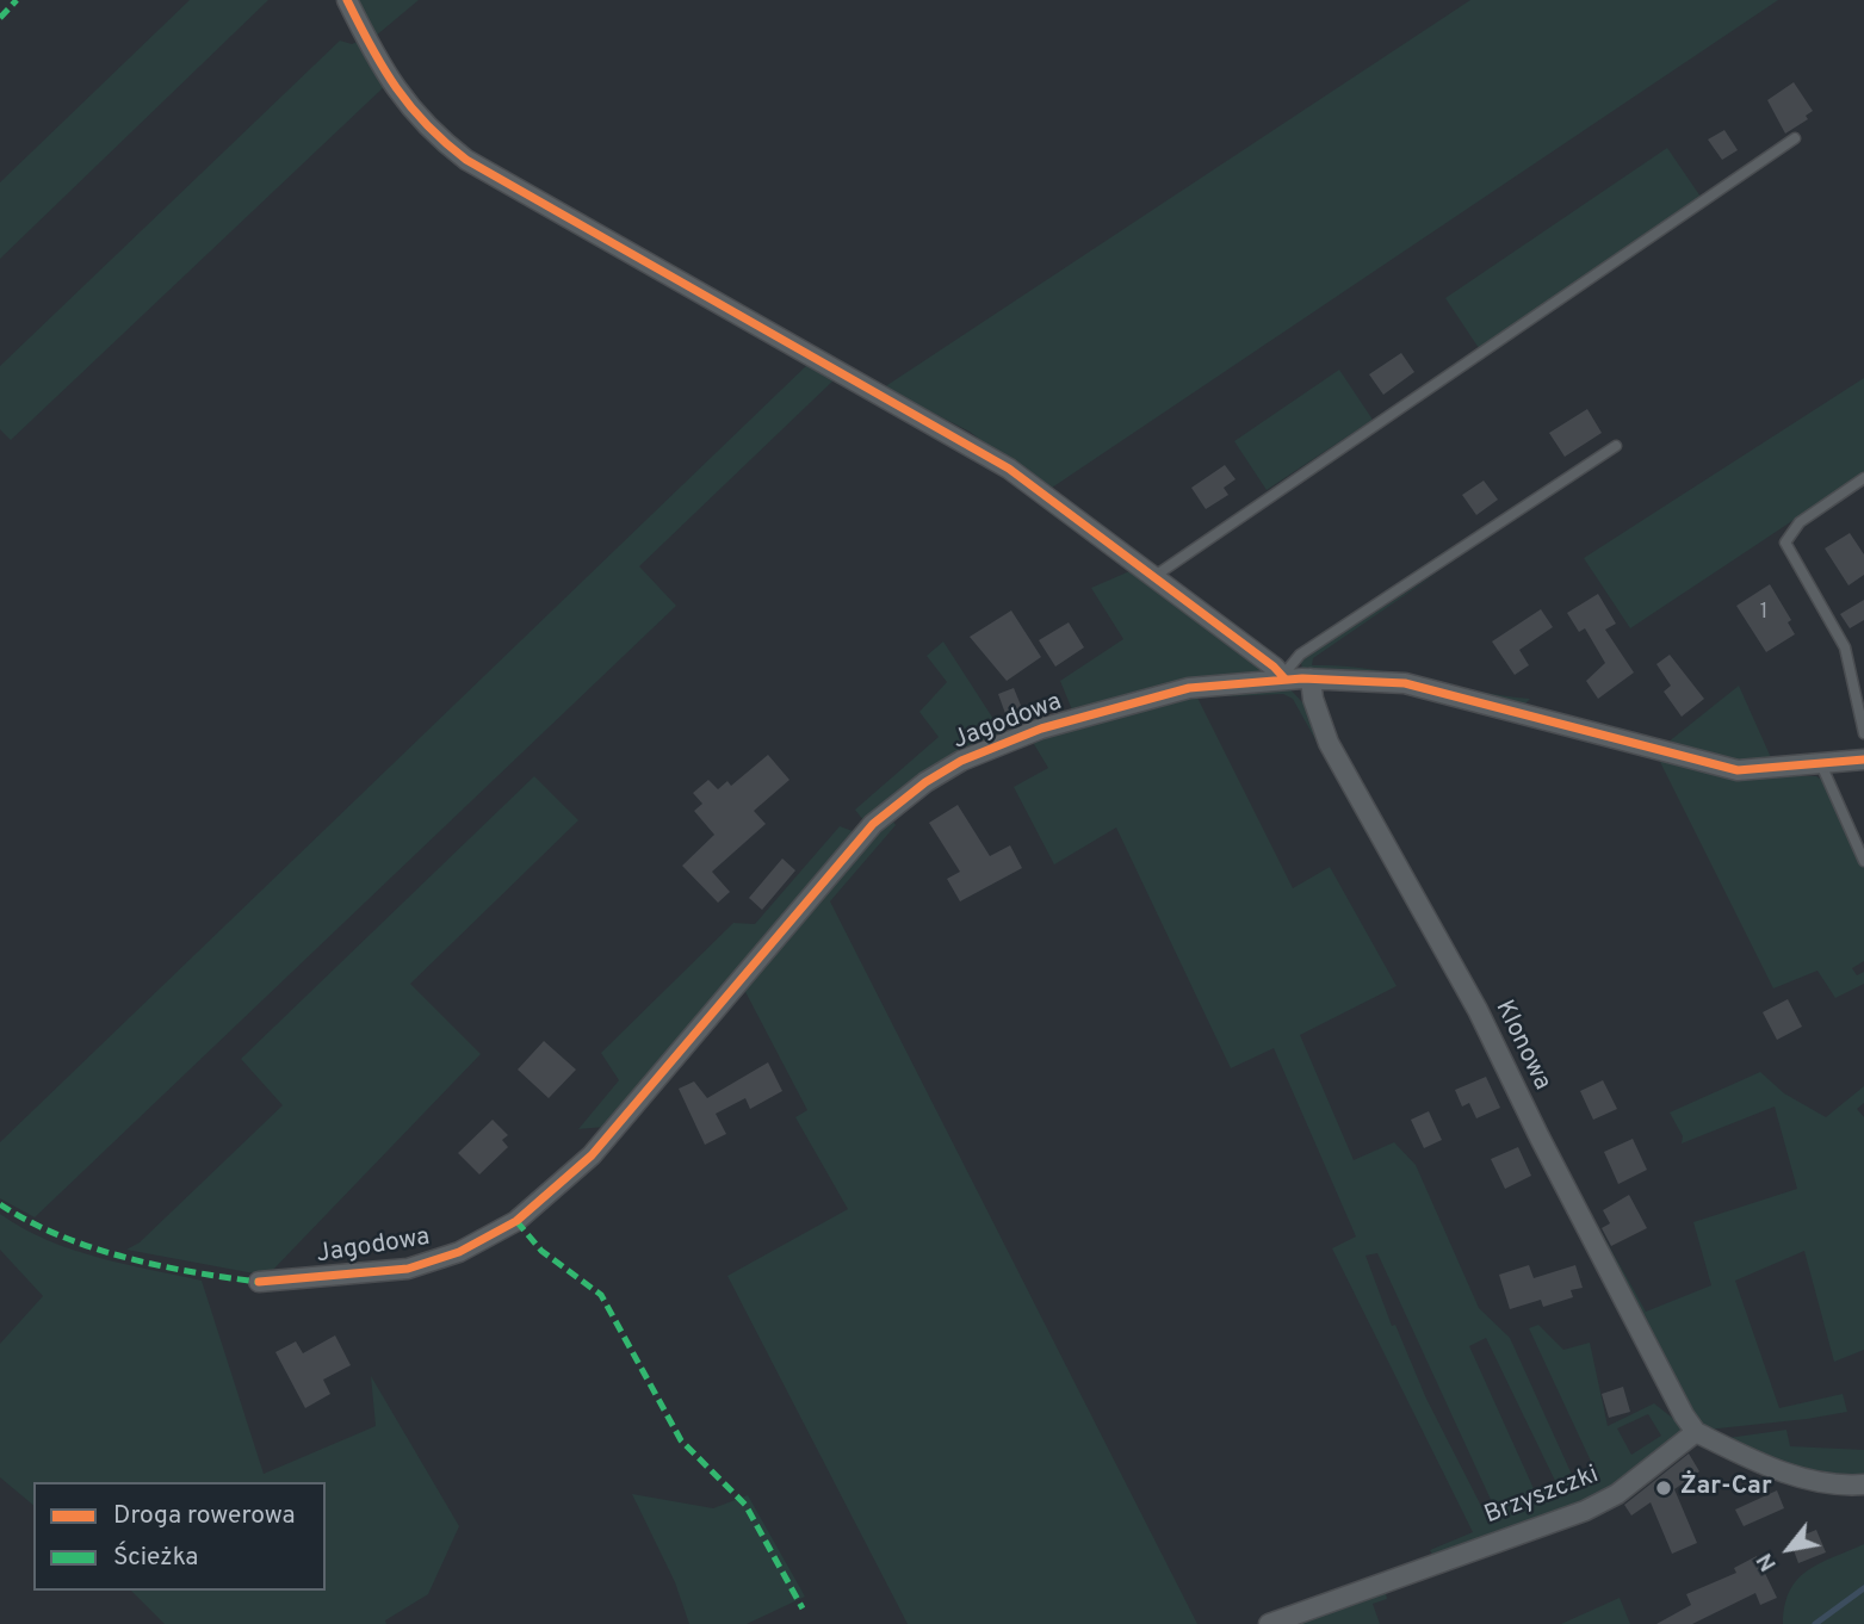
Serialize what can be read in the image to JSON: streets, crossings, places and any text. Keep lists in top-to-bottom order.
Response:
{
  "streets": {
    "street": ["Jagodowa", "Klonowa", "Brzyszczki"]
  },
  "crossings": [
    ["Jagodowa", "Klonowa"],
    ["Klonowa", "Brzyszczki"]
  ],
  "places": ["Żar-Car"],
  "house_numbers": ["1"],
  "legend": ["Droga rowerowa", "Ścieżka"],
  "north": "bottom left"
}
